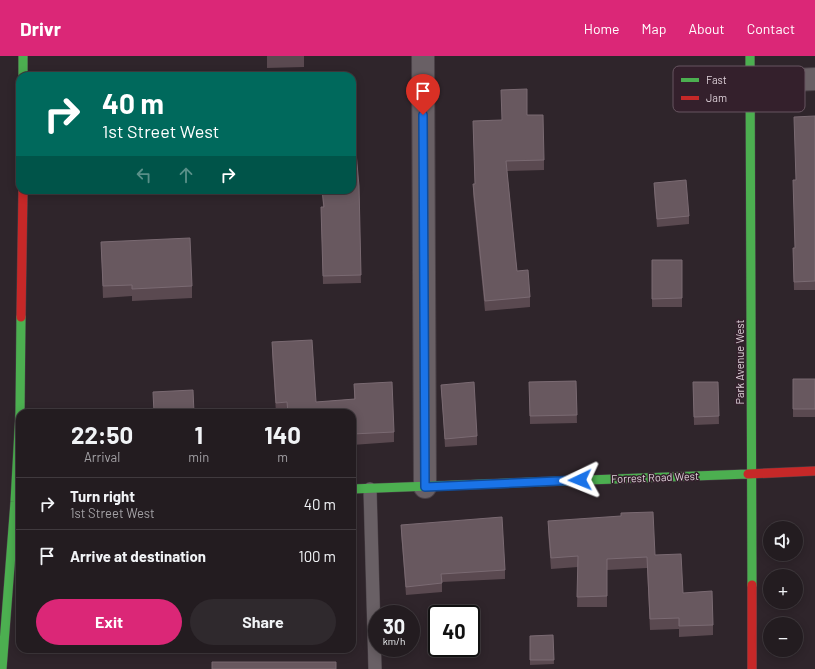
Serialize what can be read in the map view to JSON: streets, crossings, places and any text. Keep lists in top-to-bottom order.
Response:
{
  "streets": {
    "street": ["Park Avenue West", "Forrest Road West"]
  },
  "crossings": [
    ["Park Avenue West", "Forrest Road West"]
  ],
  "legend": ["Fast", "Jam"],
  "page": {
    "header": "Drivr",
    "nav": [
      "Home",
      "Map",
      "About",
      "Contact"
    ],
    "turn": ["40 m", "1st Street West"],
    "eta": [
      "22:50",
      "Arrival",
      "1",
      "min",
      "140",
      "m"
    ],
    "list": [
      {
        "name": "Turn right",
        "note": "1st Street West",
        "value": "40 m"
      },
      {
        "name": "Arrive at destination",
        "value": "100 m"
      }
    ],
    "map_buttons": ["+", "−"],
    "buttons": ["Exit", "Share"],
    "speed": "30 km/h",
    "limit": "40"
  }
}
